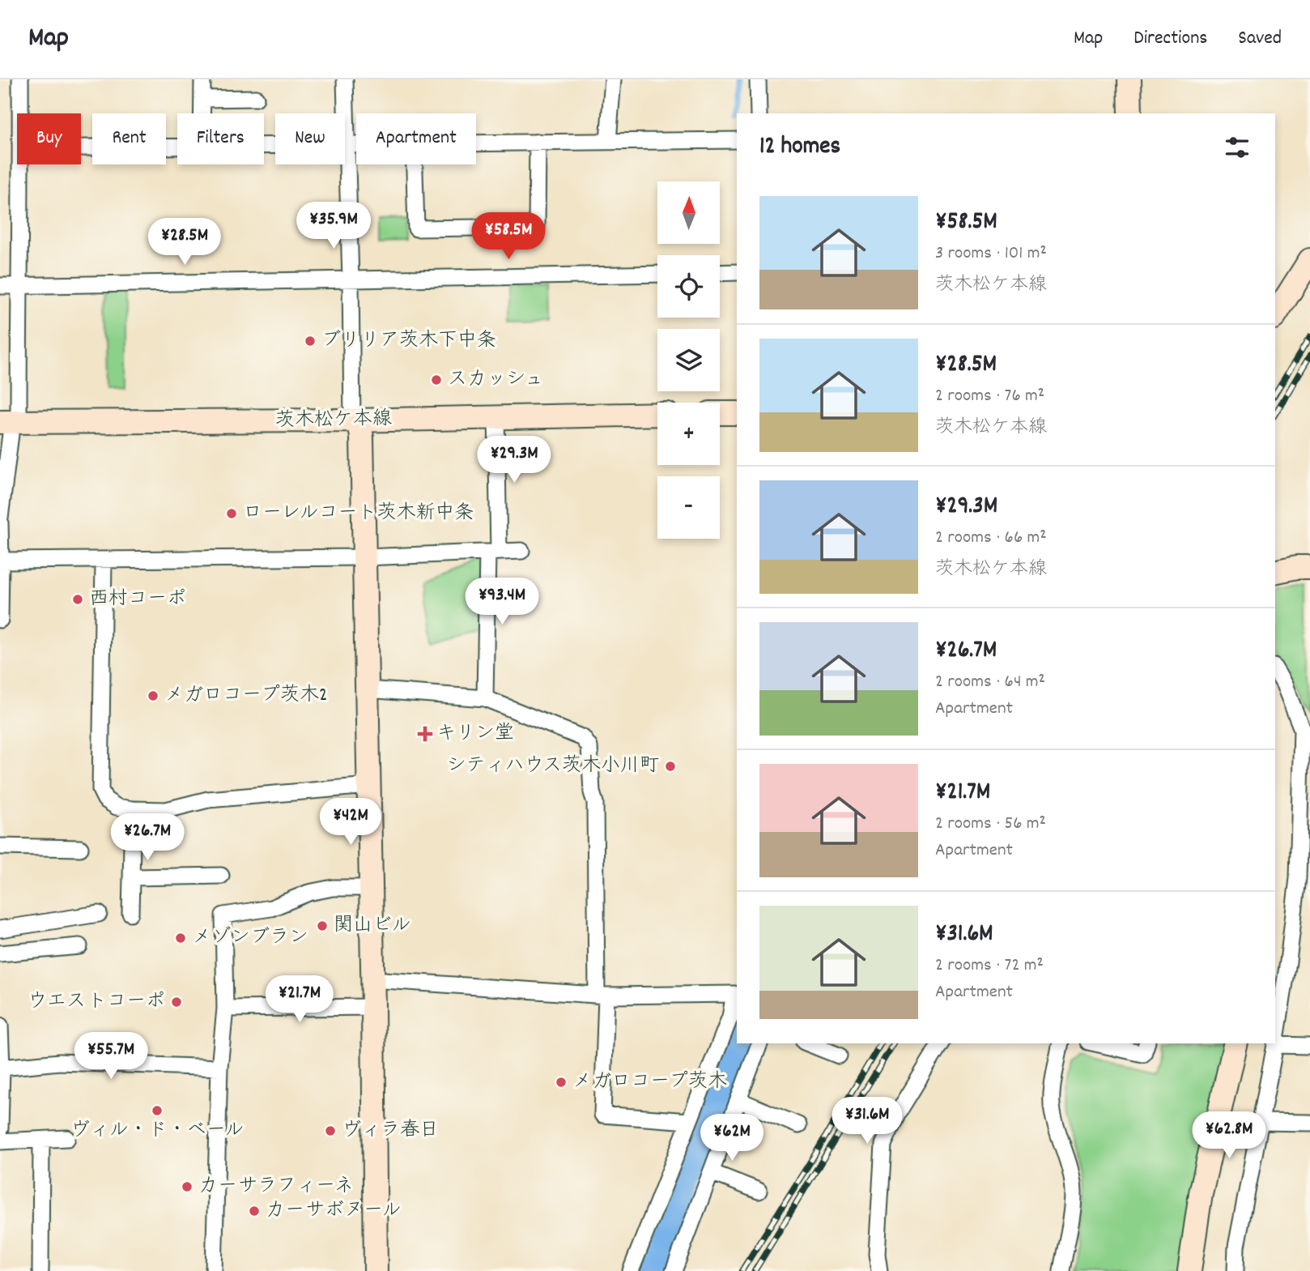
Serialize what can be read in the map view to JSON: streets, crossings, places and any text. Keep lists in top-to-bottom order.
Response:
{
  "streets": {
    "street": ["茨木松ケ本線"]
  },
  "places": {
    "other": [
      "ブリリア茨木下中条",
      "スカッシュ",
      "ローレルコート茨木新中条",
      "西村コーポ",
      "メガロコープ茨木2",
      "シティハウス茨木小川町",
      "関山ビル",
      "メゾンブラン",
      "ウエストコーポ",
      "メガロコープ茨木",
      "ヴィル・ド・ベール",
      "ヴィラ春日",
      "カーサラフィーネ",
      "カーサボヌール"
    ],
    "health": ["キリン堂"]
  },
  "north": "top",
  "page": {
    "header": "Map",
    "nav": ["Map", "Directions", "Saved"],
    "chip": [
      "Buy",
      "Rent",
      "Filters",
      "New",
      "Apartment"
    ],
    "heading": "12 homes",
    "map_buttons": ["+", "−"],
    "list": [
      {
        "name": "¥58.5M",
        "note": "3 rooms · 101 m² · 茨木松ケ本線"
      },
      {
        "name": "¥28.5M",
        "note": "2 rooms · 76 m² · 茨木松ケ本線"
      },
      {
        "name": "¥29.3M",
        "note": "2 rooms · 66 m² · 茨木松ケ本線"
      },
      {
        "name": "¥26.7M",
        "note": "2 rooms · 64 m² · Apartment"
      },
      {
        "name": "¥21.7M",
        "note": "2 rooms · 56 m² · Apartment"
      },
      {
        "name": "¥31.6M",
        "note": "2 rooms · 72 m² · Apartment"
      }
    ],
    "price": [
      "¥35.9M",
      "¥58.5M",
      "¥28.5M",
      "¥29.3M",
      "¥93.4M",
      "¥42M",
      "¥26.7M",
      "¥21.7M",
      "¥55.7M",
      "¥31.6M",
      "¥62.8M",
      "¥62M"
    ]
  }
}
